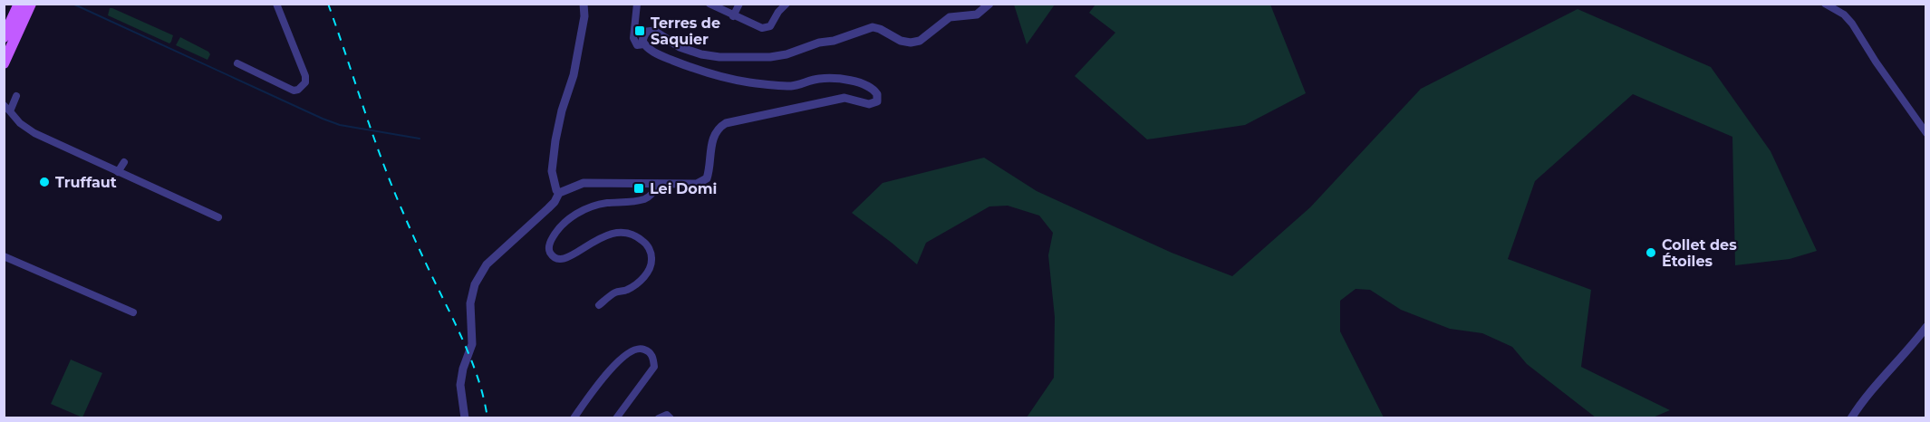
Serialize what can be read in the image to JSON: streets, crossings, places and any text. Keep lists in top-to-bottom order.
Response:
{
  "places": {
    "transit": ["Terres de Saquier", "Lei Domi"],
    "other": ["Truffaut", "Collet des Étoiles"]
  }
}
